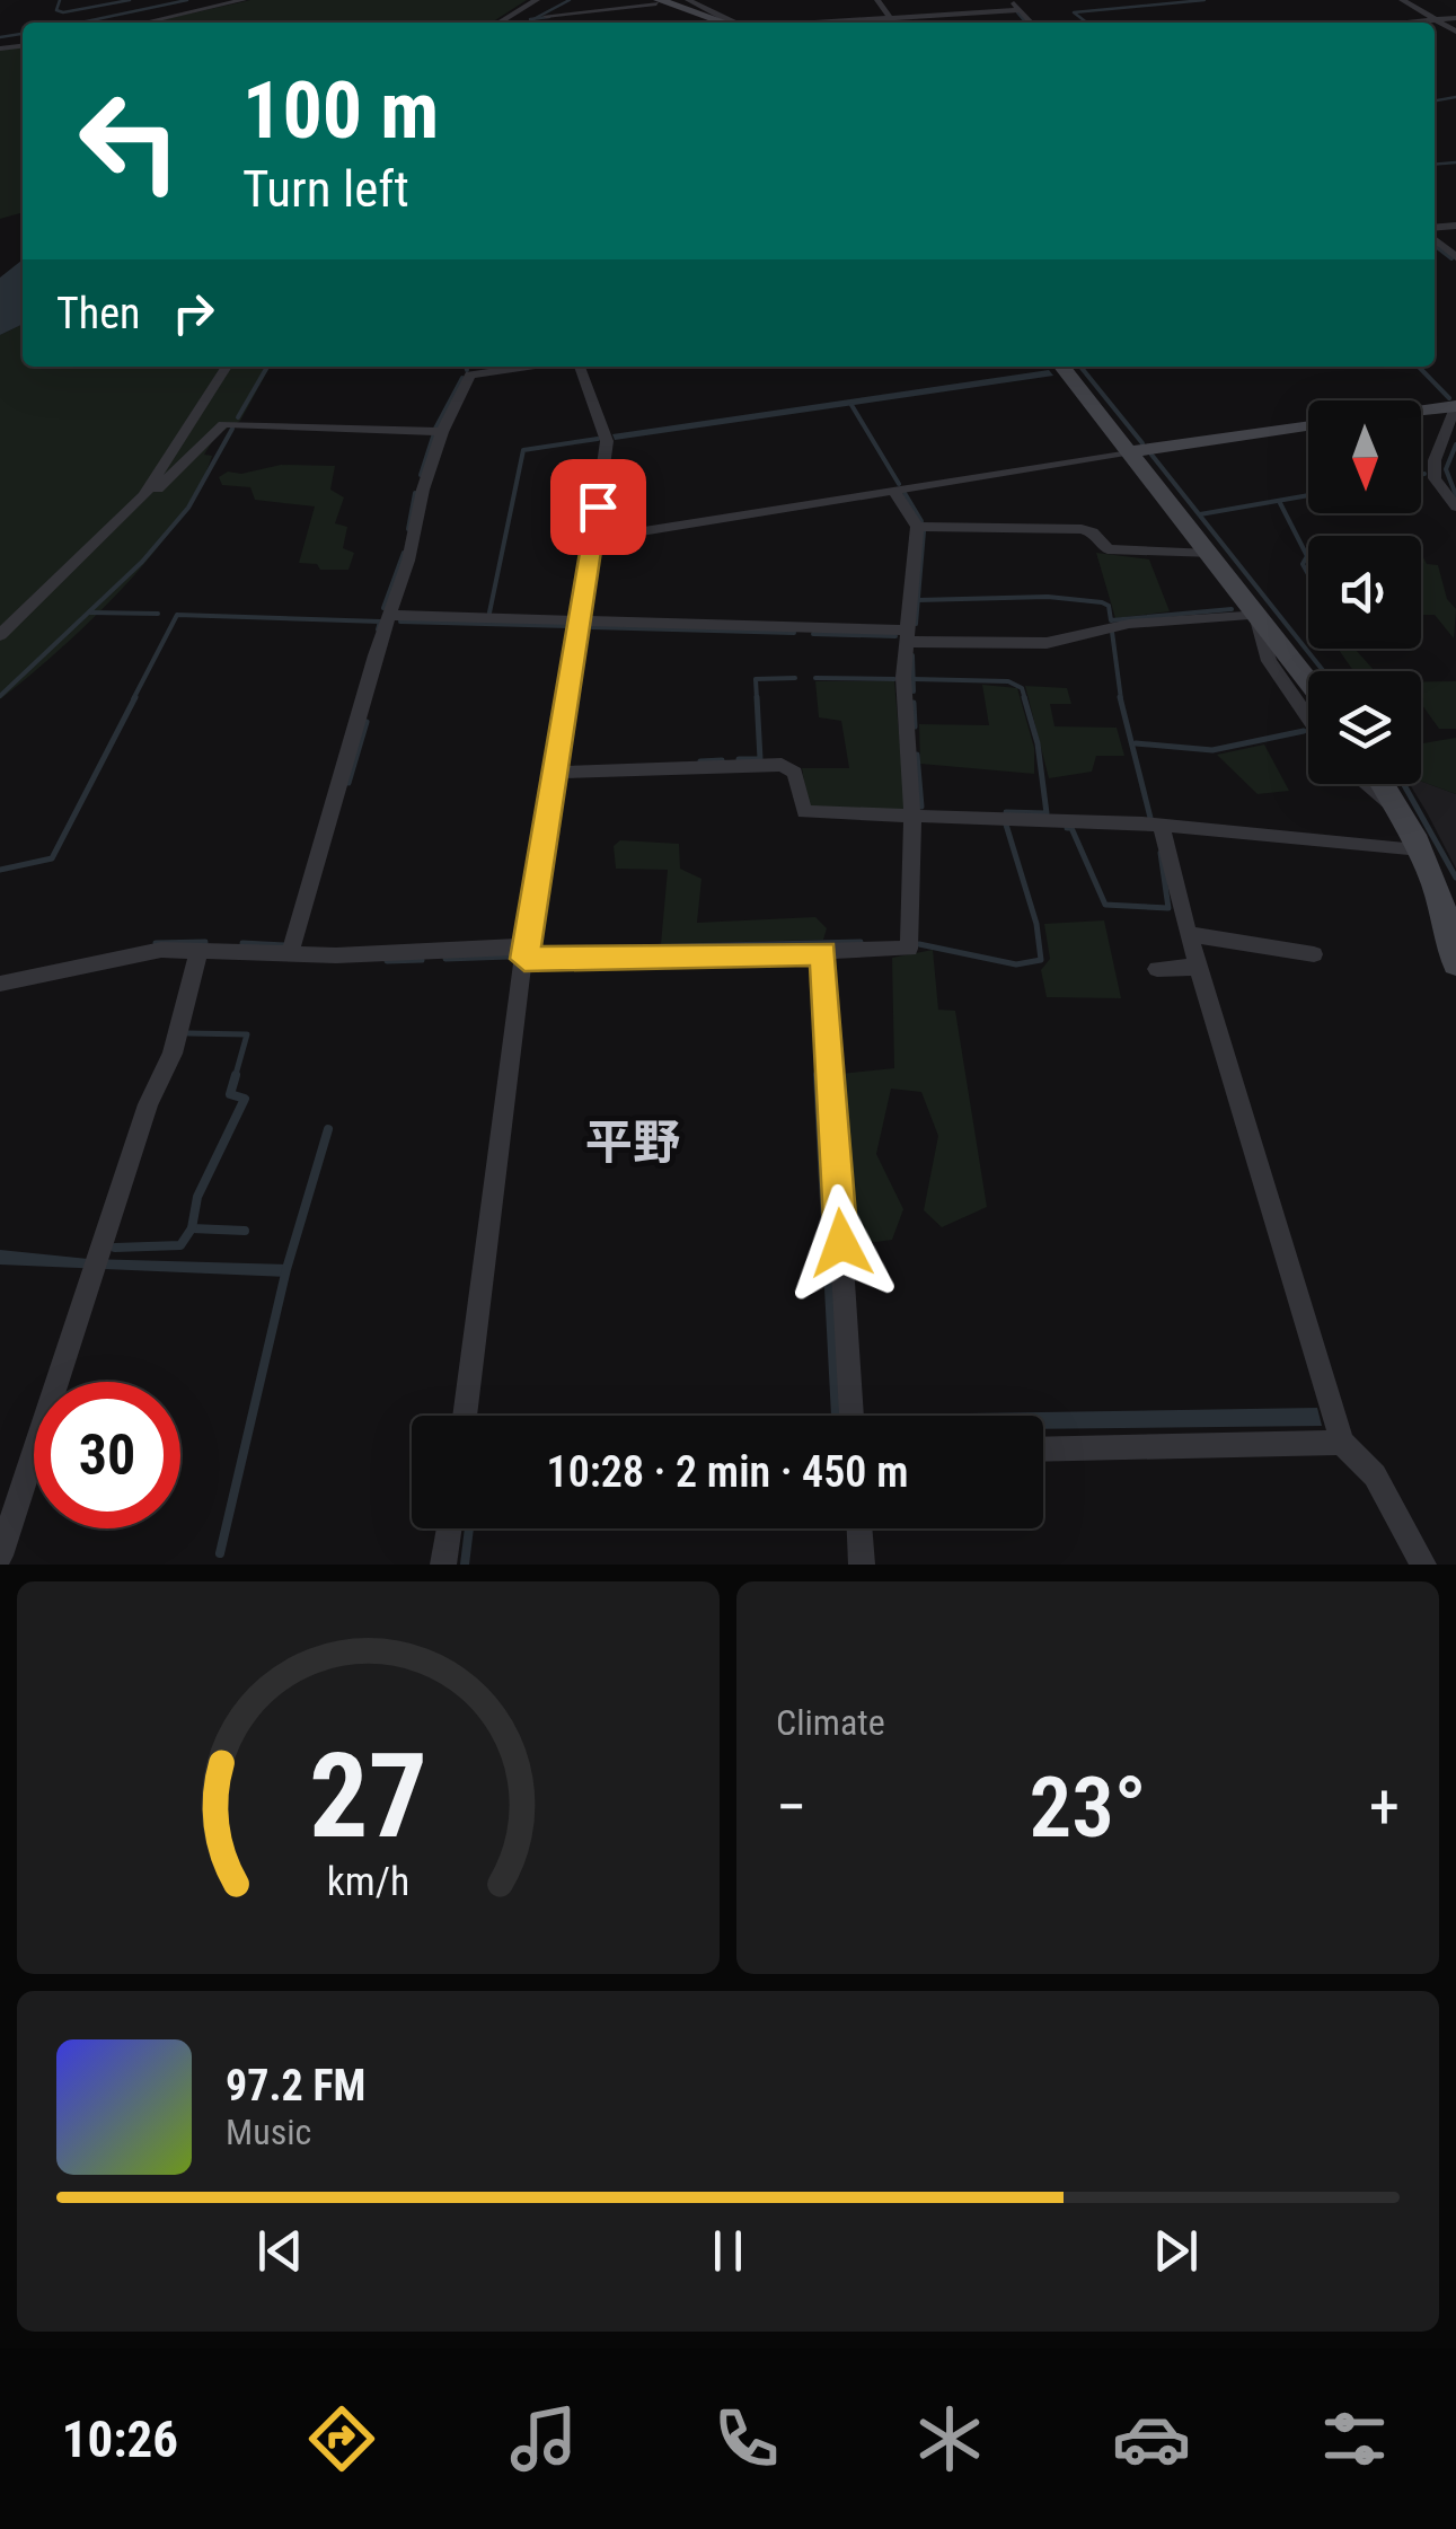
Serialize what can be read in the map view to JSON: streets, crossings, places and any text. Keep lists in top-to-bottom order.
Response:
{
  "districts": ["平野"],
  "north": "bottom",
  "page": {
    "turn": ["100 m", "Turn left"],
    "then": "Then",
    "limit": "30",
    "trip": "10:28 · 2 min · 450 m",
    "tile": "Climate",
    "heat": ["−", "23°", "+"],
    "song": ["97.2 FM", "Music"],
    "tabs": "10:26",
    "gauge": ["27", "km/h"]
  }
}
